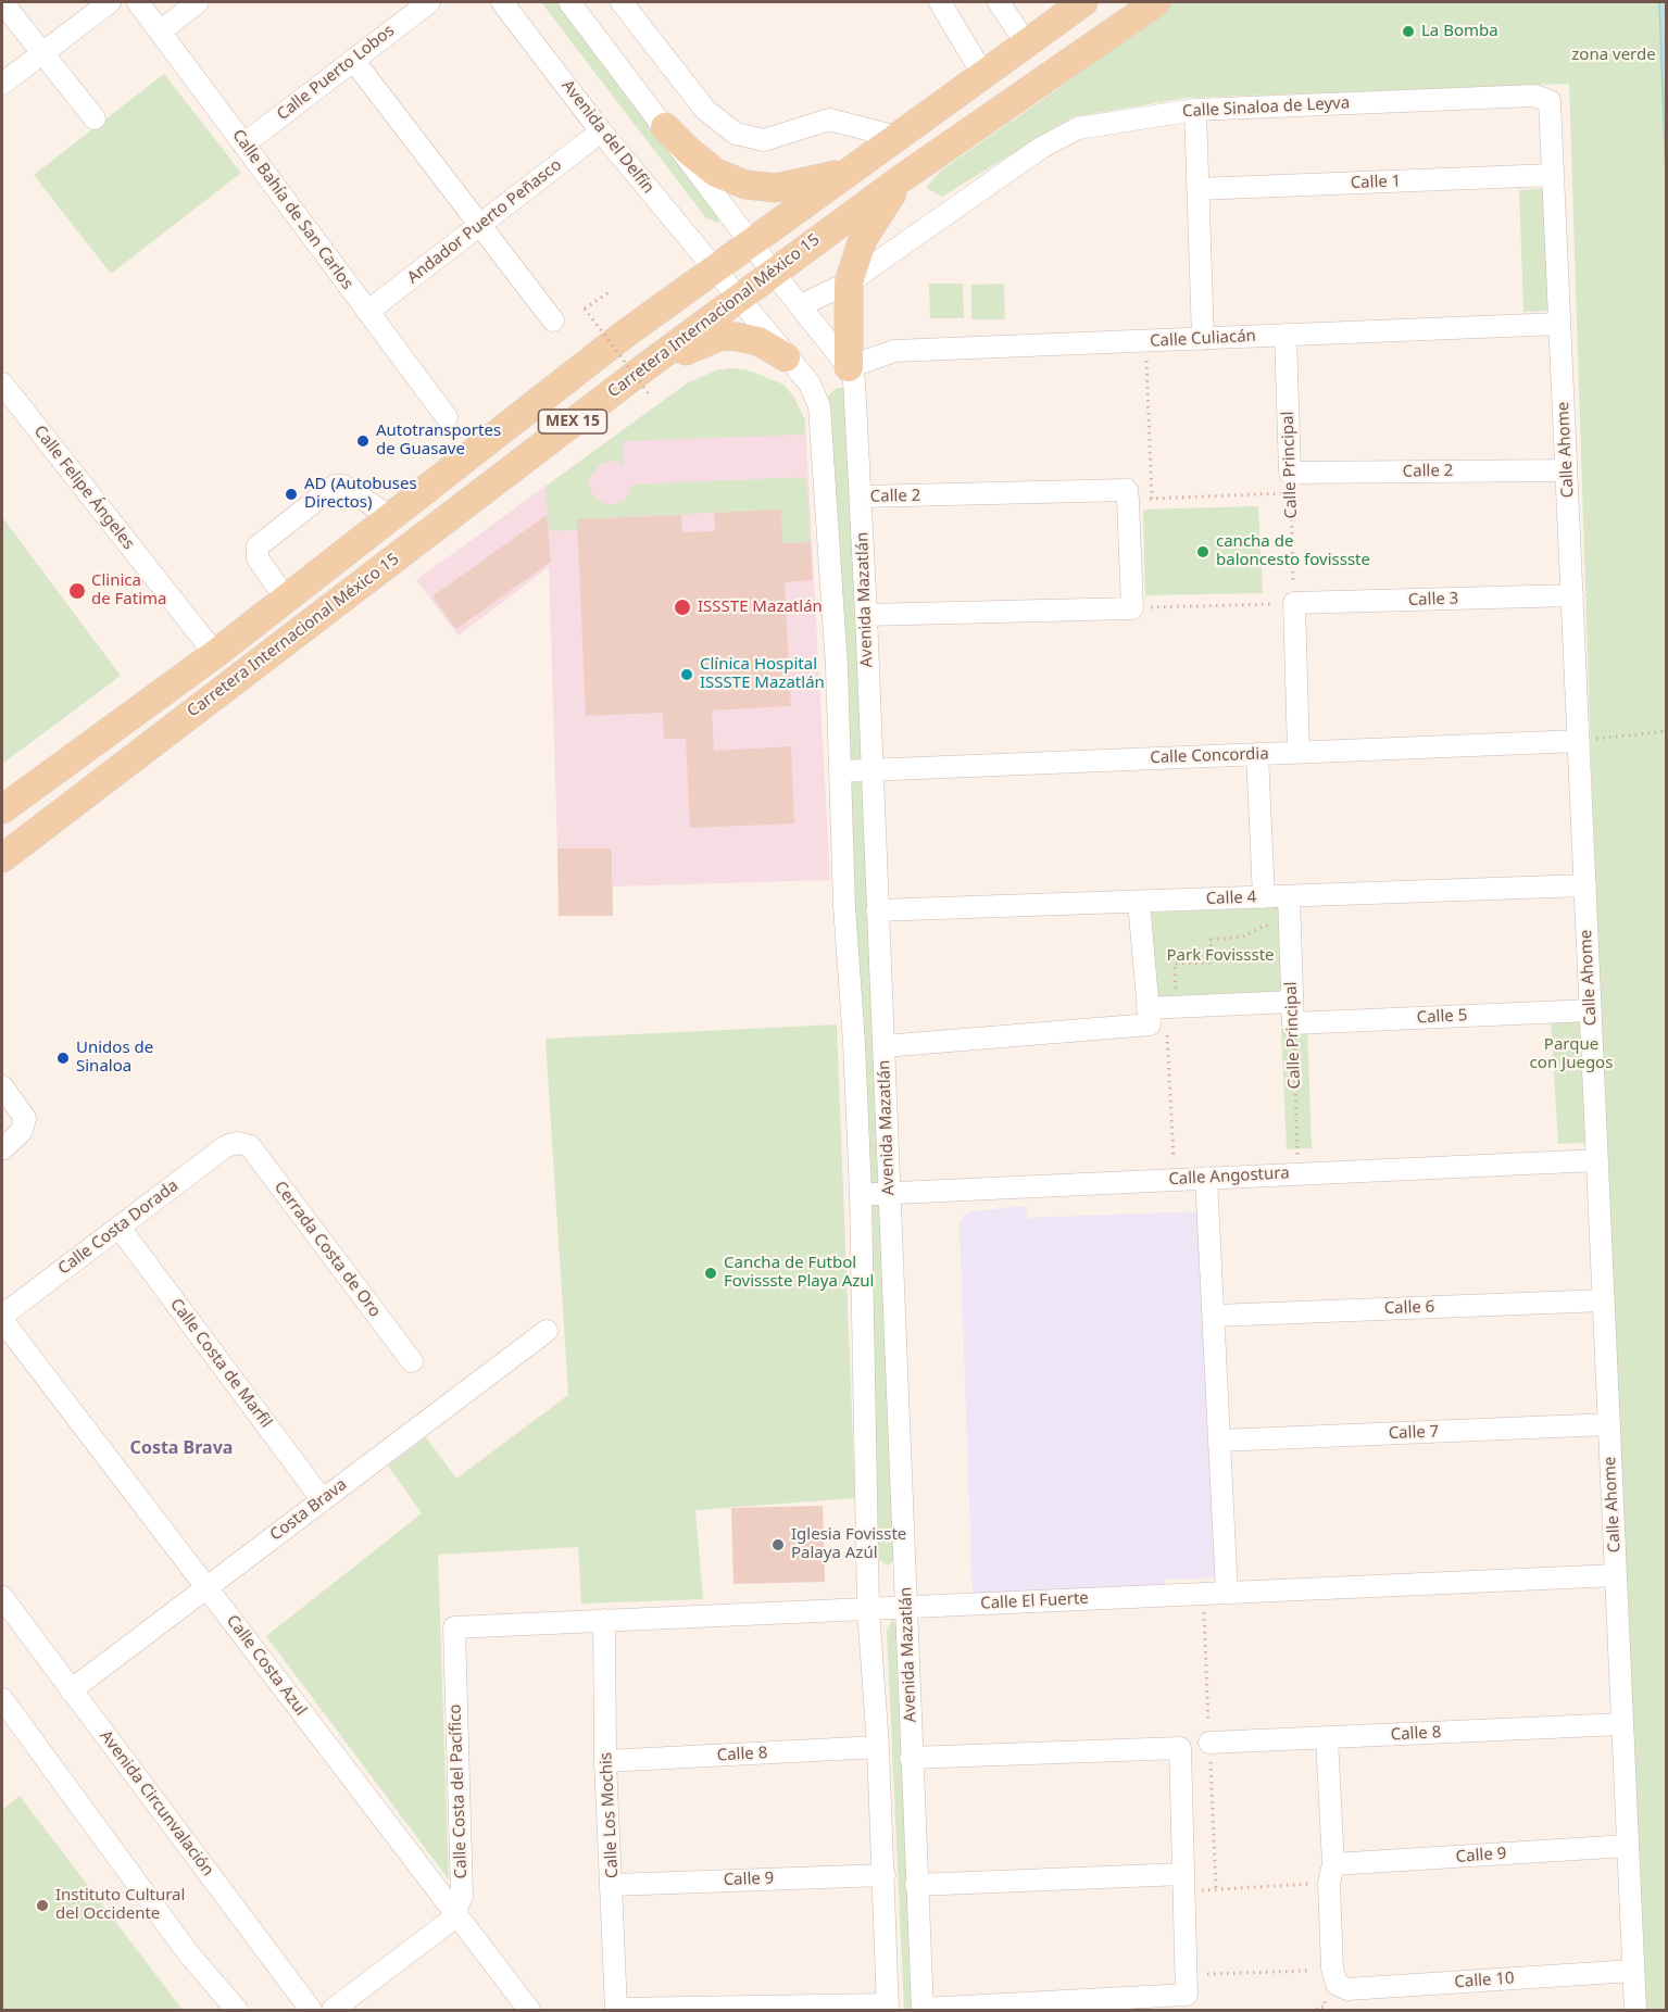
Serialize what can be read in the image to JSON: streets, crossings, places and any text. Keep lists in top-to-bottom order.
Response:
{
  "streets": {
    "main road": ["Carretera Internacional México 15", "MEX 15"],
    "street": [
      "Calle Puerto Lobos",
      "Calle Sinaloa de Leyva",
      "Avenida del Delfín",
      "Calle 1",
      "Calle Bahía de San Carlos",
      "Andador Puerto Peñasco",
      "Calle Culiacán",
      "Calle Ahome",
      "Calle Principal",
      "Calle 2",
      "Calle Felipe Ángeles",
      "Avenida Mazatlán",
      "Calle 3",
      "Calle Concordia",
      "Calle 4",
      "Calle 5",
      "Calle Angostura",
      "Calle Costa Dorada",
      "Cerrada Costa de Oro",
      "Calle 6",
      "Calle Costa de Marfil",
      "Calle 7",
      "Costa Brava",
      "Calle El Fuerte",
      "Calle Costa Azul",
      "Calle 8",
      "Calle Costa del Pacífico",
      "Avenida Circunvalación",
      "Calle Los Mochis",
      "Calle 9",
      "Calle 10"
    ]
  },
  "crossings": [
    ["Calle Puerto Lobos", "Calle Bahía de San Carlos"],
    ["Calle Sinaloa de Leyva", "Calle Ahome"],
    ["Calle Sinaloa de Leyva", "Avenida Mazatlán"],
    ["Avenida del Delfín", "Andador Puerto Peñasco"],
    ["Avenida del Delfín", "Carretera Internacional México 15"],
    ["Calle 1", "Calle Ahome"],
    ["Calle Bahía de San Carlos", "Andador Puerto Peñasco"],
    ["Carretera Internacional México 15", "Calle Felipe Ángeles"],
    ["Carretera Internacional México 15", "Avenida Mazatlán"],
    ["Calle Culiacán", "Calle Ahome"],
    ["Calle Culiacán", "Calle Principal"],
    ["Calle Culiacán", "Avenida Mazatlán"],
    ["Calle Ahome", "Calle 2"],
    ["Calle Ahome", "Calle 3"],
    ["Calle Ahome", "Calle Concordia"],
    ["Calle Ahome", "Calle 4"],
    ["Calle Ahome", "Calle 5"],
    ["Calle Ahome", "Calle Angostura"],
    ["Calle Ahome", "Calle 6"],
    ["Calle Ahome", "Calle 7"],
    ["Calle Ahome", "Calle El Fuerte"],
    ["Calle Ahome", "Calle 8"],
    ["Calle Ahome", "Calle 9"],
    ["Calle Ahome", "Calle 10"],
    ["Calle Principal", "Calle 2"],
    ["Calle Principal", "Calle 3"],
    ["Calle Principal", "Calle 4"],
    ["Calle Principal", "Calle 5"],
    ["Calle Principal", "Calle Angostura"],
    ["Calle 2", "Avenida Mazatlán"],
    ["Avenida Mazatlán", "Calle Concordia"],
    ["Avenida Mazatlán", "Calle 4"],
    ["Avenida Mazatlán", "Calle Angostura"],
    ["Avenida Mazatlán", "Calle El Fuerte"],
    ["Avenida Mazatlán", "Calle 8"],
    ["Avenida Mazatlán", "Calle 9"],
    ["Calle Costa Dorada", "Cerrada Costa de Oro"],
    ["Calle Costa Dorada", "Calle Costa de Marfil"],
    ["Calle Costa Dorada", "Calle Costa Azul"],
    ["Calle Costa de Marfil", "Costa Brava"],
    ["Costa Brava", "Calle Costa Azul"],
    ["Costa Brava", "Avenida Circunvalación"],
    ["Calle El Fuerte", "Calle Costa del Pacífico"],
    ["Calle El Fuerte", "Calle Los Mochis"],
    ["Calle Costa Azul", "Calle Costa del Pacífico"],
    ["Calle 8", "Calle Los Mochis"],
    ["Calle Los Mochis", "Calle 9"]
  ],
  "districts": ["Costa Brava"],
  "parks": ["zona verde", "Park Fovissste", "Parque con Juegos"],
  "places": [
    "La Bomba",
    "Autotransportes de Guasave",
    "AD (Autobuses Directos)",
    "cancha de baloncesto fovissste",
    "Clinica de Fatima",
    "ISSSTE Mazatlán",
    "Clínica Hospital ISSSTE Mazatlán",
    "Unidos de Sinaloa",
    "Cancha de Futbol Fovissste Playa Azul",
    "Iglesia Fovisste Palaya Azúl",
    "Instituto Cultural del Occidente"
  ]
}
